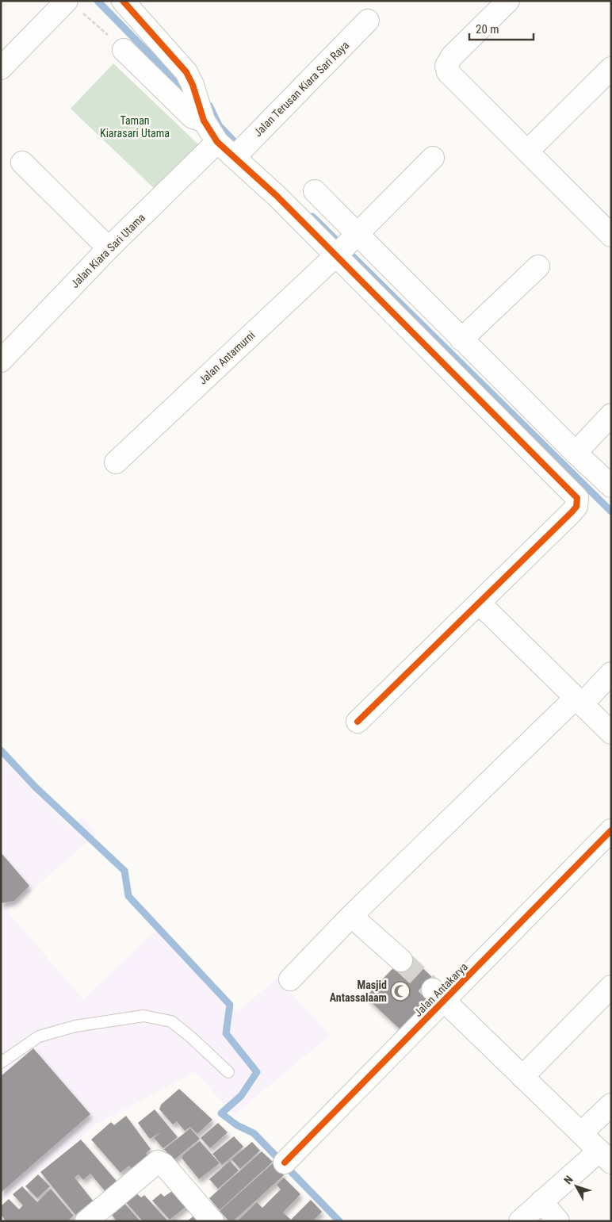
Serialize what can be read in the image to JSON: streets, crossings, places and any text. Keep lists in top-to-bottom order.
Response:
{
  "streets": {
    "street": [
      "Jalan Terusan Kiara Sari Raya",
      "Jalan Kiara Sari Utama",
      "Jalan Antamurni",
      "Jalan Antakarya"
    ]
  },
  "parks": ["Taman Kiarasari Utama"],
  "places": {
    "mosque": ["Masjid Antassalaam"]
  },
  "scale_bar": "20 m",
  "north": "top left"
}
